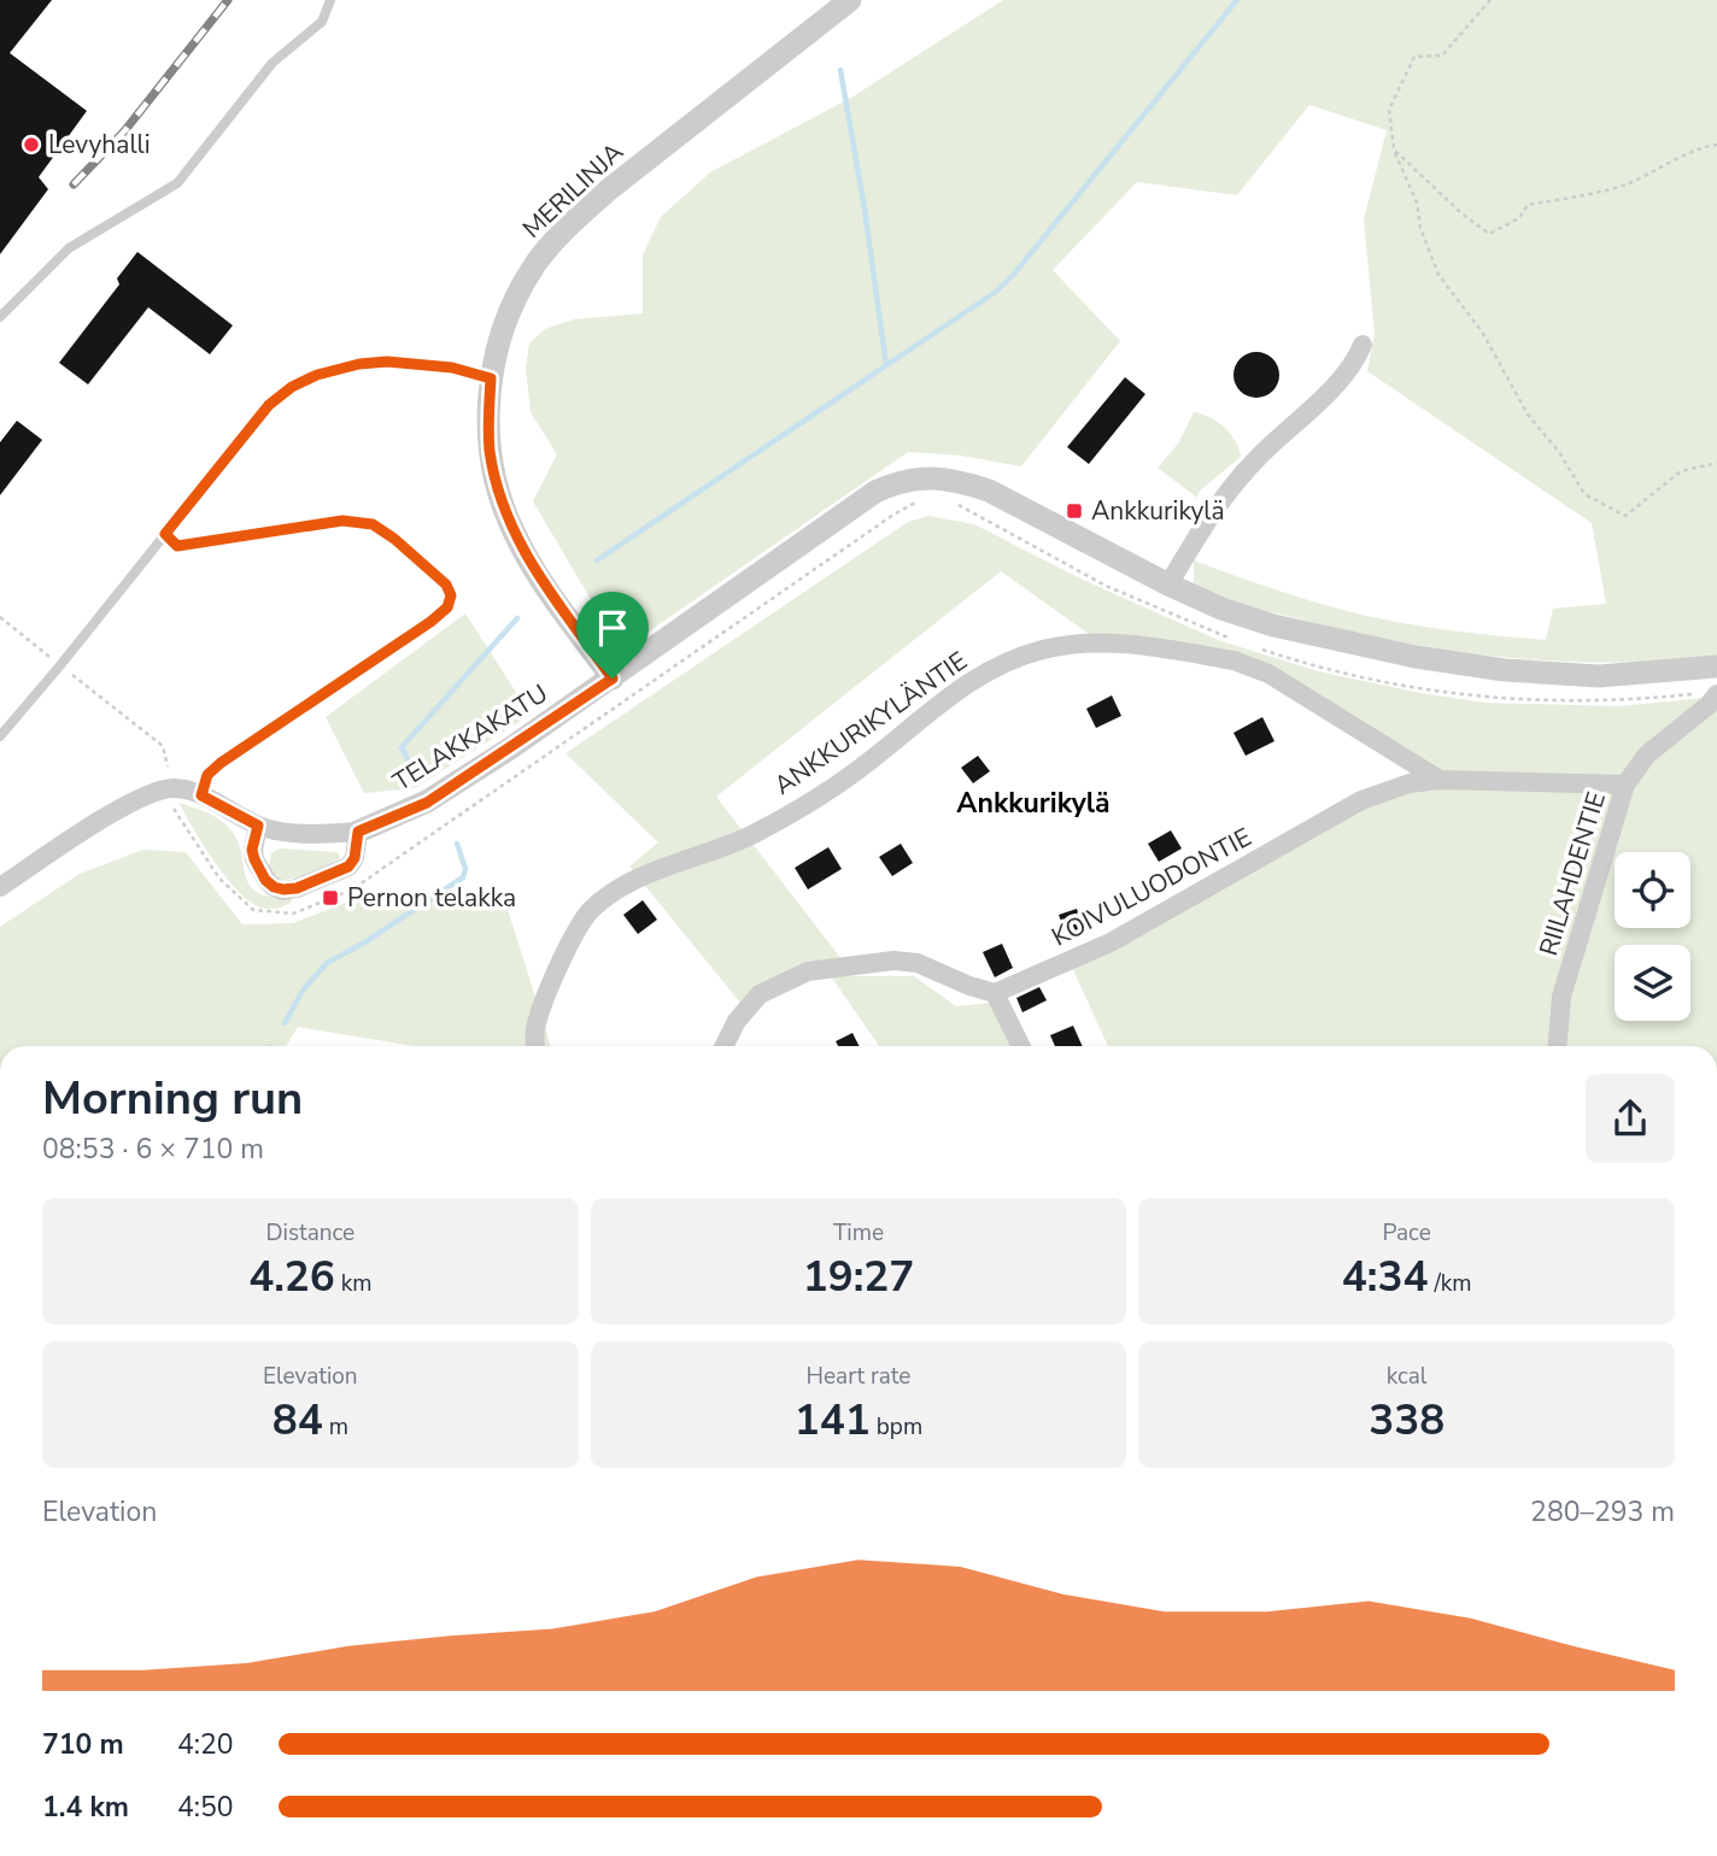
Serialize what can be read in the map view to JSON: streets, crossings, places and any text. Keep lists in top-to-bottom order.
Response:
{
  "streets": {
    "street": [
      "MERILINJA",
      "ANKKURIKYLÄNTIE",
      "TELAKKAKATU",
      "RIILAHDENTIE",
      "KOIVULUODONTIE"
    ]
  },
  "crossings": [
    ["MERILINJA", "TELAKKAKATU"],
    ["ANKKURIKYLÄNTIE", "KOIVULUODONTIE"]
  ],
  "districts": ["Ankkurikylä"],
  "places": {
    "other": ["Levyhalli"],
    "transit": ["Ankkurikylä", "Pernon telakka"]
  },
  "page": {
    "heading": ["Morning run", "08:53 · 6 × 710 m"],
    "stats": [
      ["Distance", "4.26 km"],
      ["Time", "19:27"],
      ["Pace", "4:34 /km"],
      ["Elevation", "84 m"],
      ["Heart rate", "141 bpm"],
      ["kcal", "338"]
    ],
    "chart": ["Elevation", "280–293 m"],
    "list": [
      {
        "name": "710 m",
        "note": "4:20"
      },
      {
        "name": "1.4 km",
        "note": "4:50"
      }
    ]
  }
}
